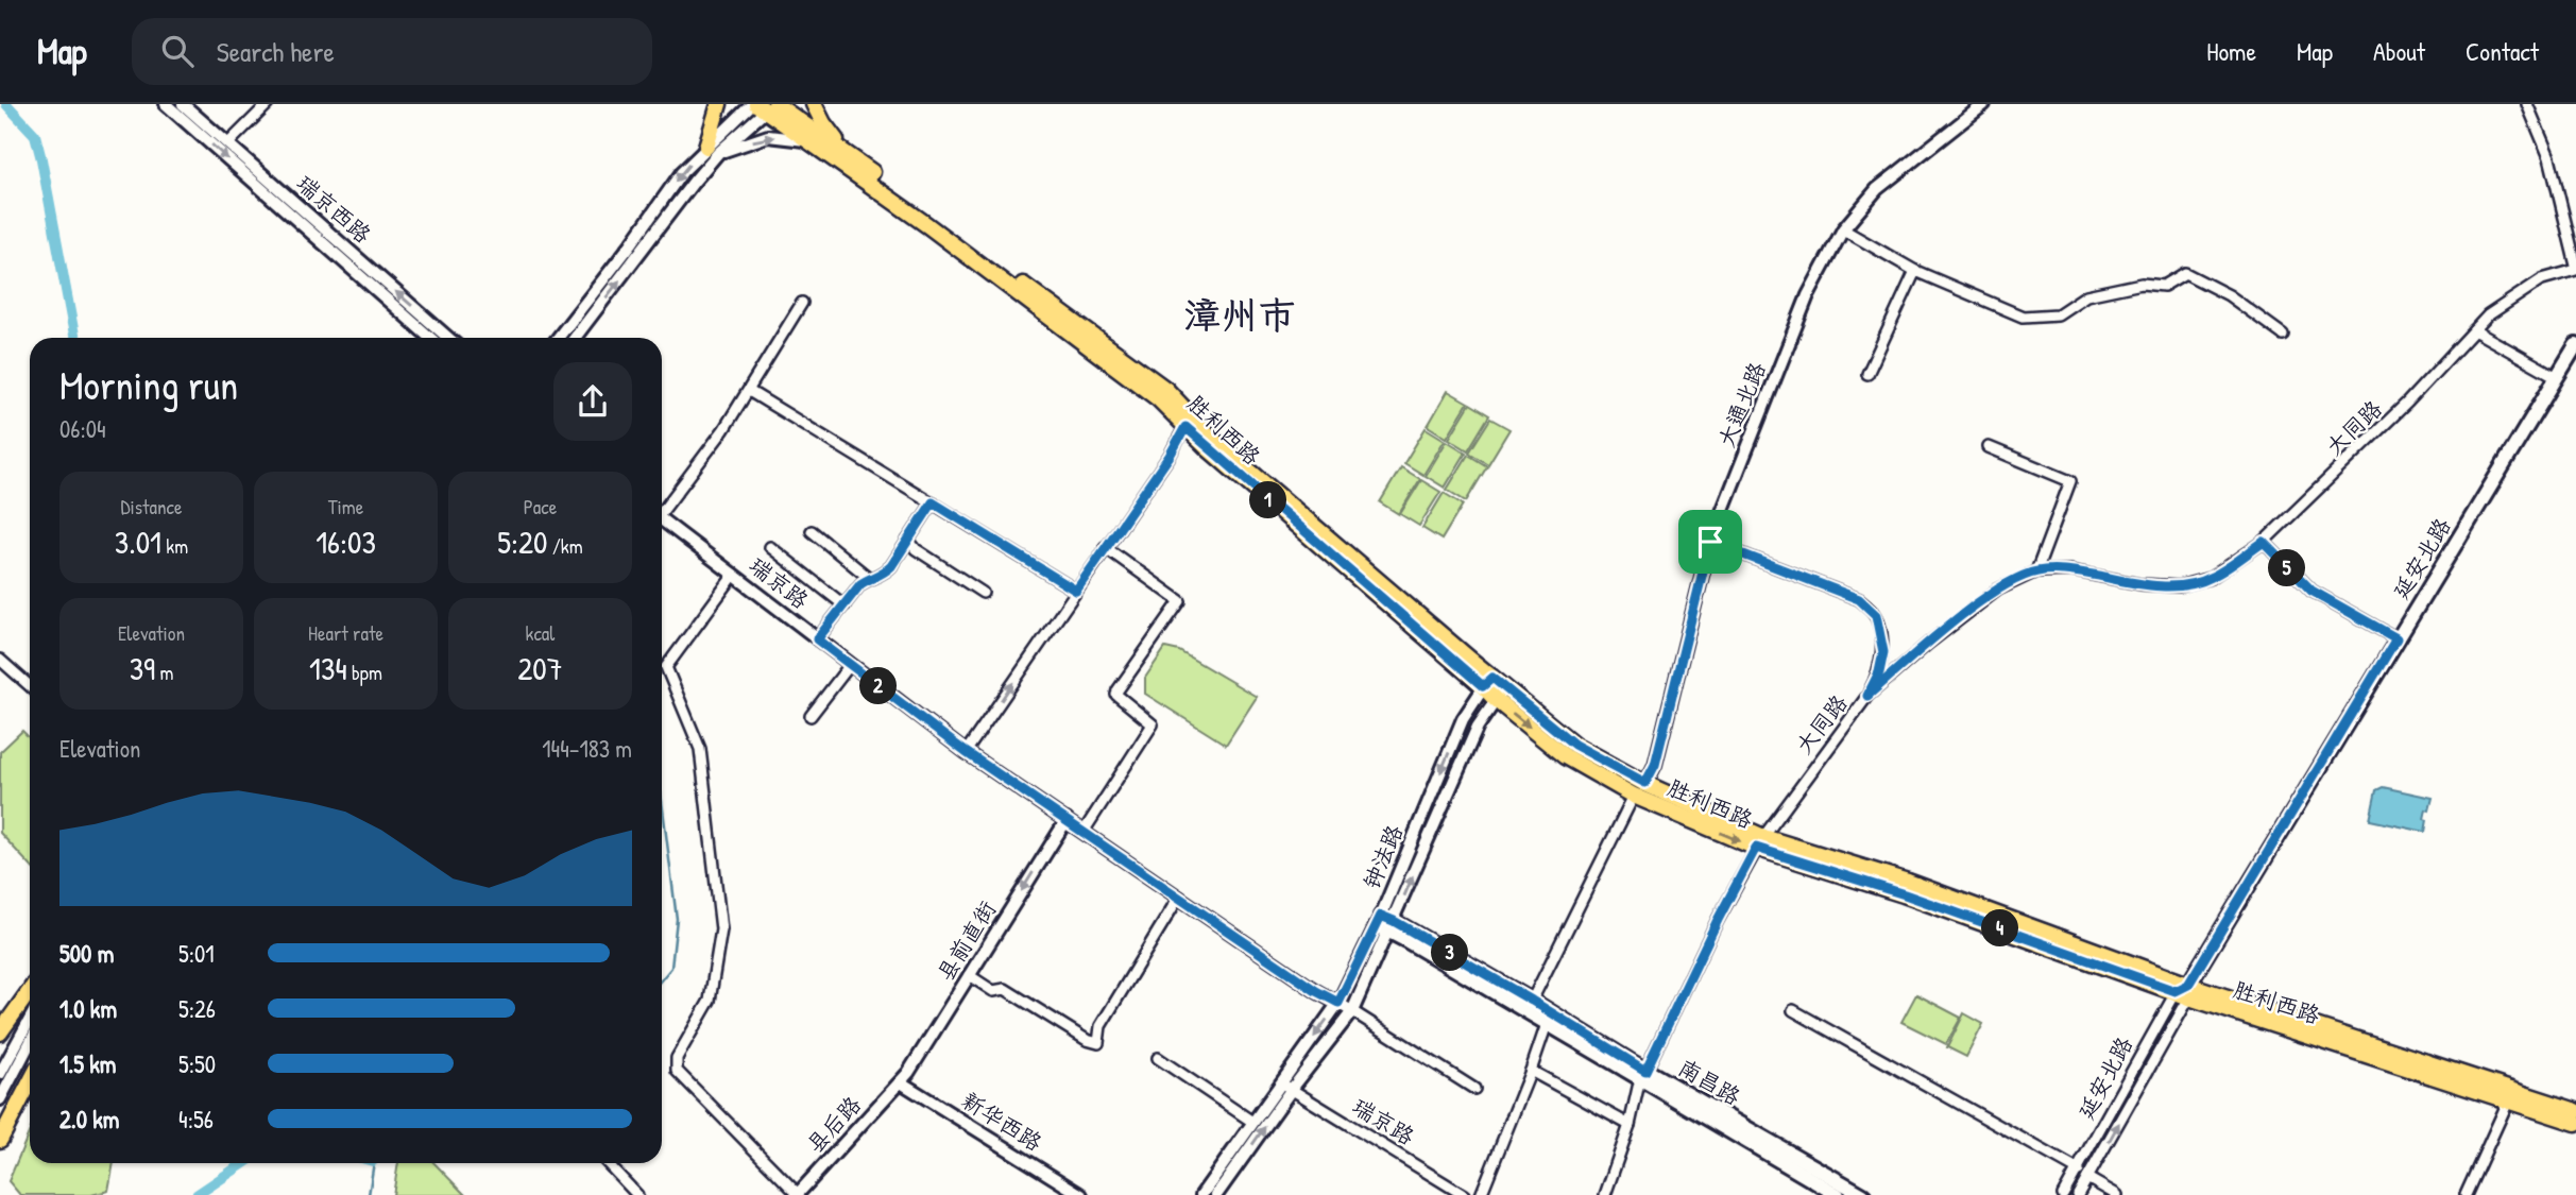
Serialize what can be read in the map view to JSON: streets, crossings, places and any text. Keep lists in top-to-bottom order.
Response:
{
  "streets": {
    "main road": ["胜利西路", "延安北路", "南昌路"],
    "street": [
      "瑞京西路",
      "大通北路",
      "大同路",
      "瑞京路",
      "钟法路",
      "县前直街",
      "新华西路",
      "县后路"
    ]
  },
  "crossings": [
    ["大同路", "胜利西路"],
    ["大同路", "南昌路"],
    ["胜利西路", "延安北路"],
    ["胜利西路", "钟法路"],
    ["瑞京路", "钟法路"],
    ["瑞京路", "县前直街"],
    ["钟法路", "南昌路"],
    ["县前直街", "新华西路"],
    ["县前直街", "县后路"],
    ["新华西路", "县后路"]
  ],
  "one_way": ["县前直街"],
  "districts": ["漳州市"],
  "page": {
    "header": "Map",
    "search": "Search here",
    "nav": [
      "Home",
      "Map",
      "About",
      "Contact"
    ],
    "heading": ["Morning run", "06:04"],
    "stats": [
      ["Distance", "3.01 km"],
      ["Time", "16:03"],
      ["Pace", "5:20 /km"],
      ["Elevation", "39 m"],
      ["Heart rate", "134 bpm"],
      ["kcal", "207"]
    ],
    "pins": [
      "1",
      "5",
      "2",
      "4",
      "3"
    ],
    "chart": ["Elevation", "144–183 m"],
    "list": [
      {
        "name": "500 m",
        "note": "5:01"
      },
      {
        "name": "1.0 km",
        "note": "5:26"
      },
      {
        "name": "1.5 km",
        "note": "5:50"
      },
      {
        "name": "2.0 km",
        "note": "4:56"
      }
    ]
  }
}
